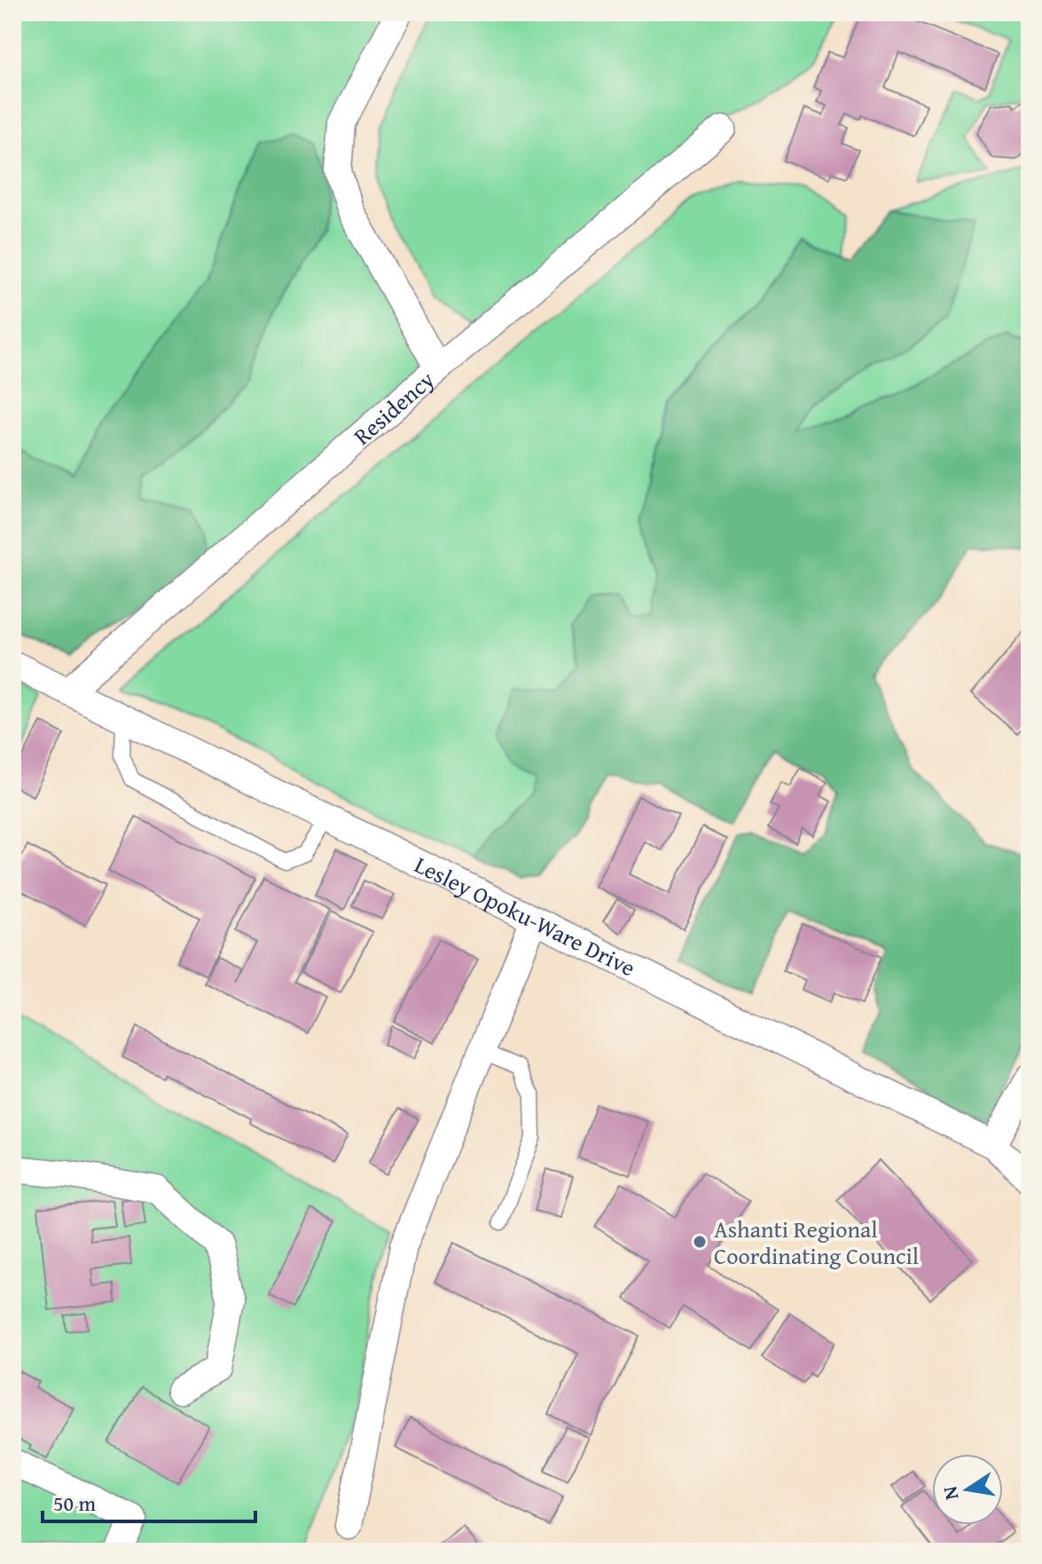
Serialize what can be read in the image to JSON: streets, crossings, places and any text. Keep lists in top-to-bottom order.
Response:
{
  "streets": {
    "street": ["Residency", "Lesley Opoku-Ware Drive"]
  },
  "crossings": [
    ["Residency", "Lesley Opoku-Ware Drive"]
  ],
  "places": ["Ashanti Regional Coordinating Council"],
  "scale_bar": "50 m",
  "north": "left"
}
